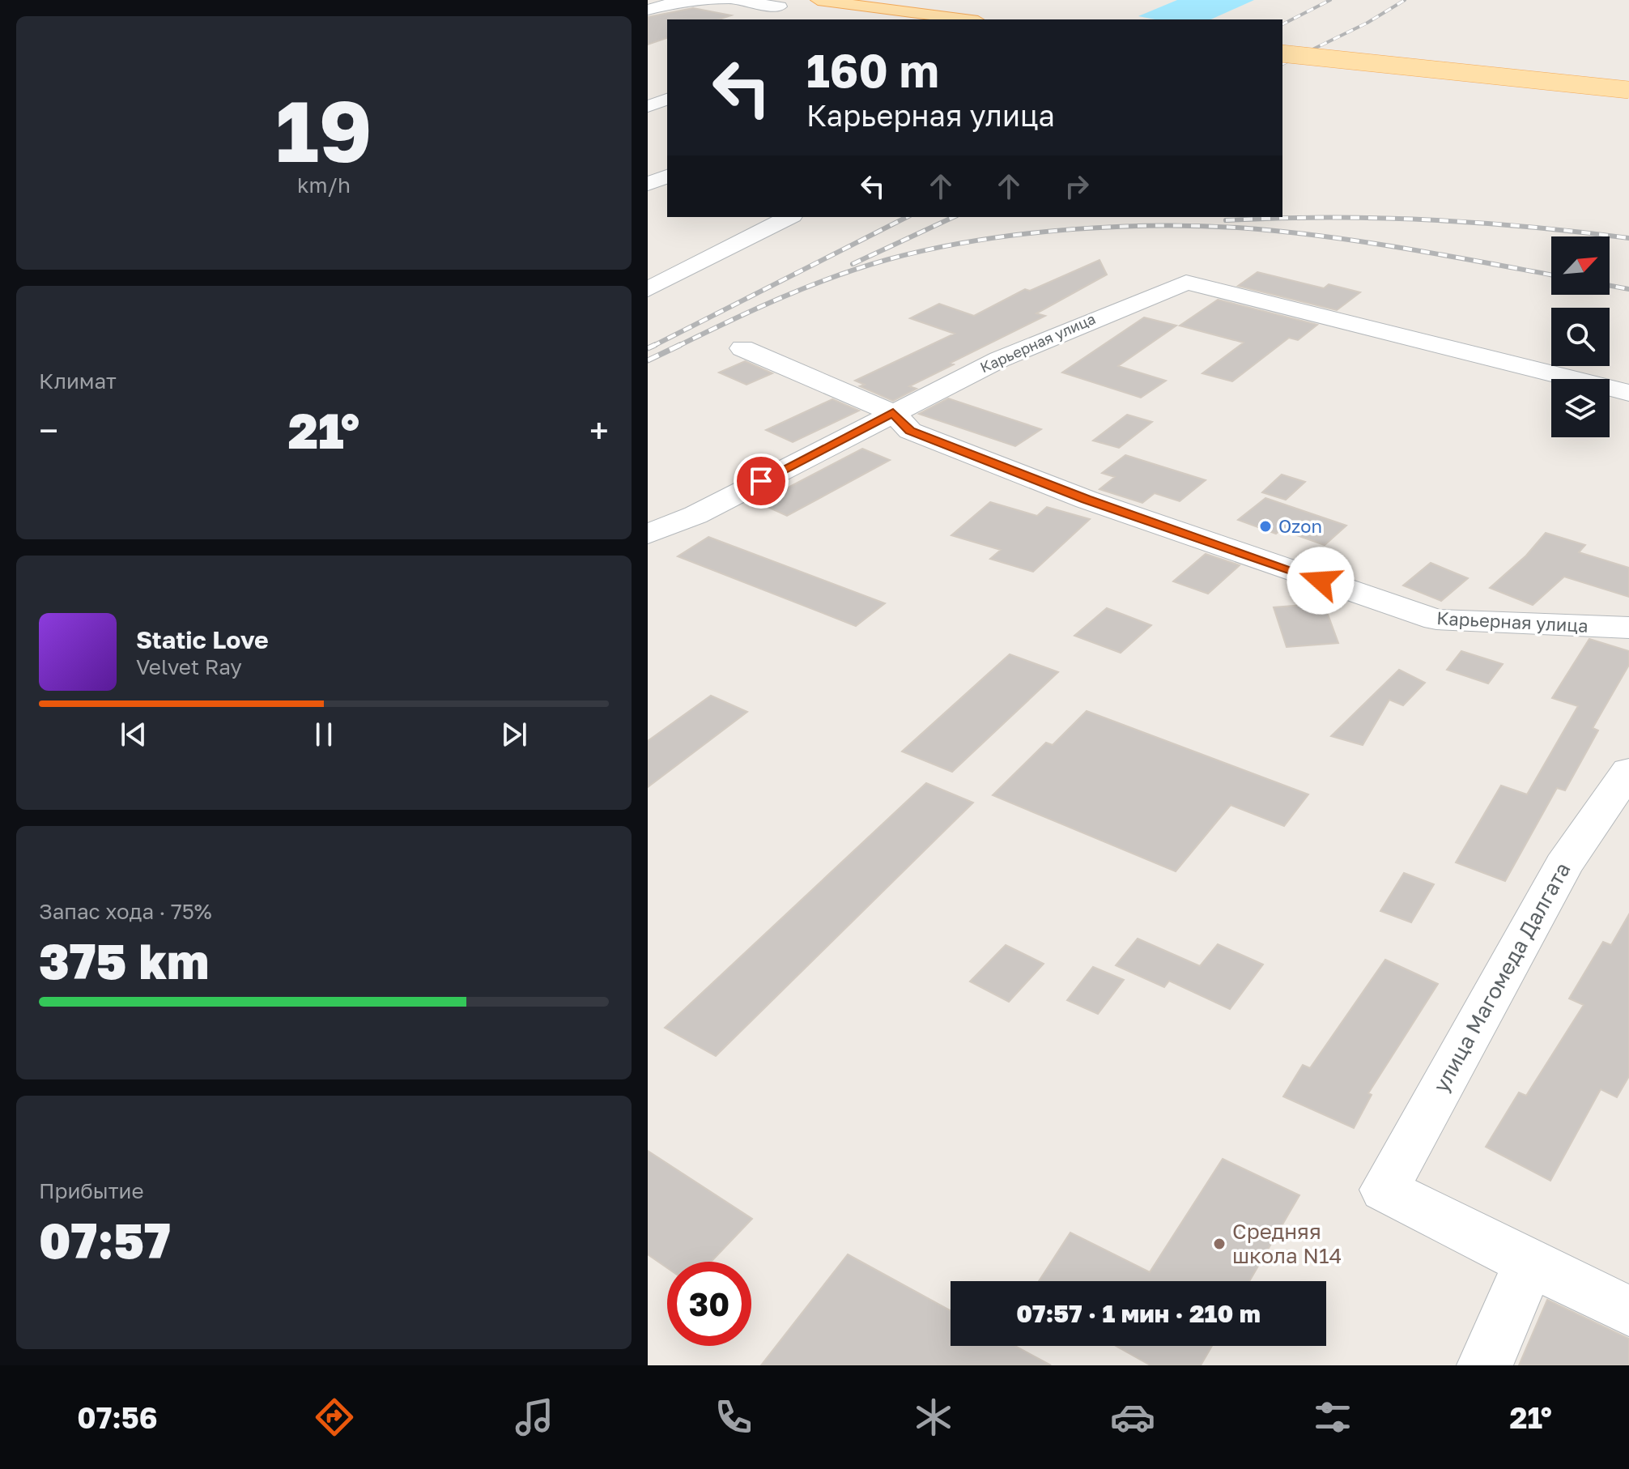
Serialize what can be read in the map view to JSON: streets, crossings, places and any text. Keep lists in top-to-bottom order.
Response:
{
  "streets": {
    "street": ["Карьерная улица", "улица Магомеда Далгата"]
  },
  "places": ["Ozon", "Средняя школа N14"],
  "north": "top right",
  "page": {
    "tile": [
      ["19", "km/h"],
      "Климат",
      ["Запас хода · 75%", "375 km"],
      ["Прибытие", "07:57"]
    ],
    "turn": ["160 m", "Карьерная улица"],
    "heat": ["−", "21°", "+"],
    "song": ["Static Love", "Velvet Ray"],
    "limit": "30",
    "trip": "07:57 · 1 мин · 210 m",
    "tabs": ["07:56", "21°"]
  }
}
